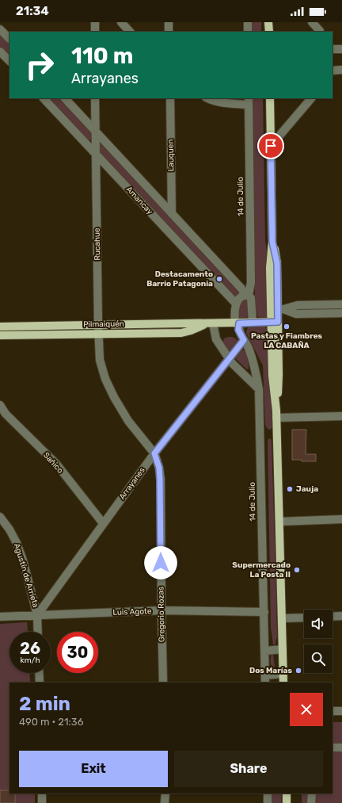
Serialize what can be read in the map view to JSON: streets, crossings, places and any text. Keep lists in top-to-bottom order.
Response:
{
  "streets": {
    "main road": ["Pilmaiquén"],
    "street": [
      "Lauquen",
      "14 de Julio",
      "Amancay",
      "Rucahue",
      "Sañico",
      "Arrayanes",
      "Agustín de Arrieta",
      "Luis Agote",
      "Gregorio Rozas"
    ]
  },
  "crossings": [
    ["Lauquen", "Amancay"],
    ["14 de Julio", "Amancay"],
    ["14 de Julio", "Pilmaiquén"],
    ["14 de Julio", "Arrayanes"],
    ["14 de Julio", "Luis Agote"],
    ["Amancay", "Rucahue"],
    ["Rucahue", "Pilmaiquén"],
    ["Rucahue", "Gregorio Rozas"],
    ["Pilmaiquén", "Gregorio Rozas"],
    ["Sañico", "Arrayanes"],
    ["Arrayanes", "Agustín de Arrieta"],
    ["Arrayanes", "Luis Agote"],
    ["Arrayanes", "Gregorio Rozas"],
    ["Agustín de Arrieta", "Luis Agote"],
    ["Luis Agote", "Gregorio Rozas"]
  ],
  "places": [
    "Destacamento Barrio Patagonia",
    "Pastas y Fiambres LA CABAÑA",
    "Jauja",
    "Supermercado La Posta II",
    "Dos Marías"
  ],
  "page": {
    "status": "21:34",
    "turn": ["110 m", "Arrayanes"],
    "speed": "26 km/h",
    "limit": "30",
    "heading": ["2 min", "490 m · 21:36"],
    "buttons": ["Exit", "Share"]
  }
}
